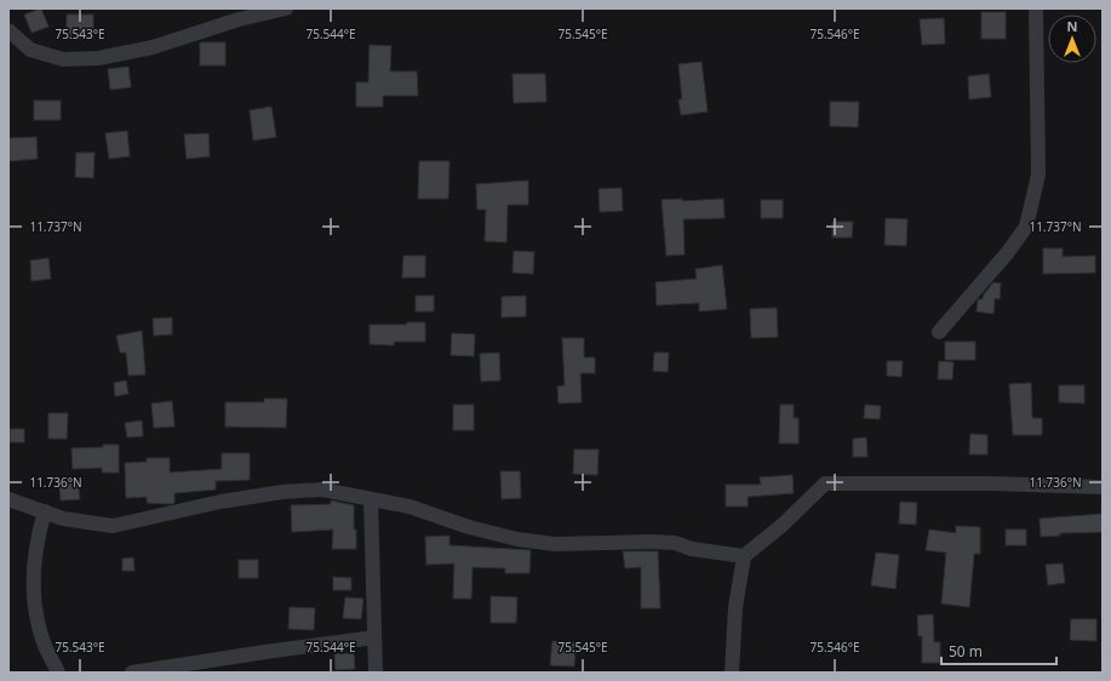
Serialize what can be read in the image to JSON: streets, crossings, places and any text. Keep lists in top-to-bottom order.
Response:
{
  "scale_bar": "50 m",
  "north": "top",
  "coordinates": [
    "75.543°E",
    "75.544°E",
    "75.545°E",
    "75.546°E",
    "11.737°N",
    "11.736°N"
  ]
}
